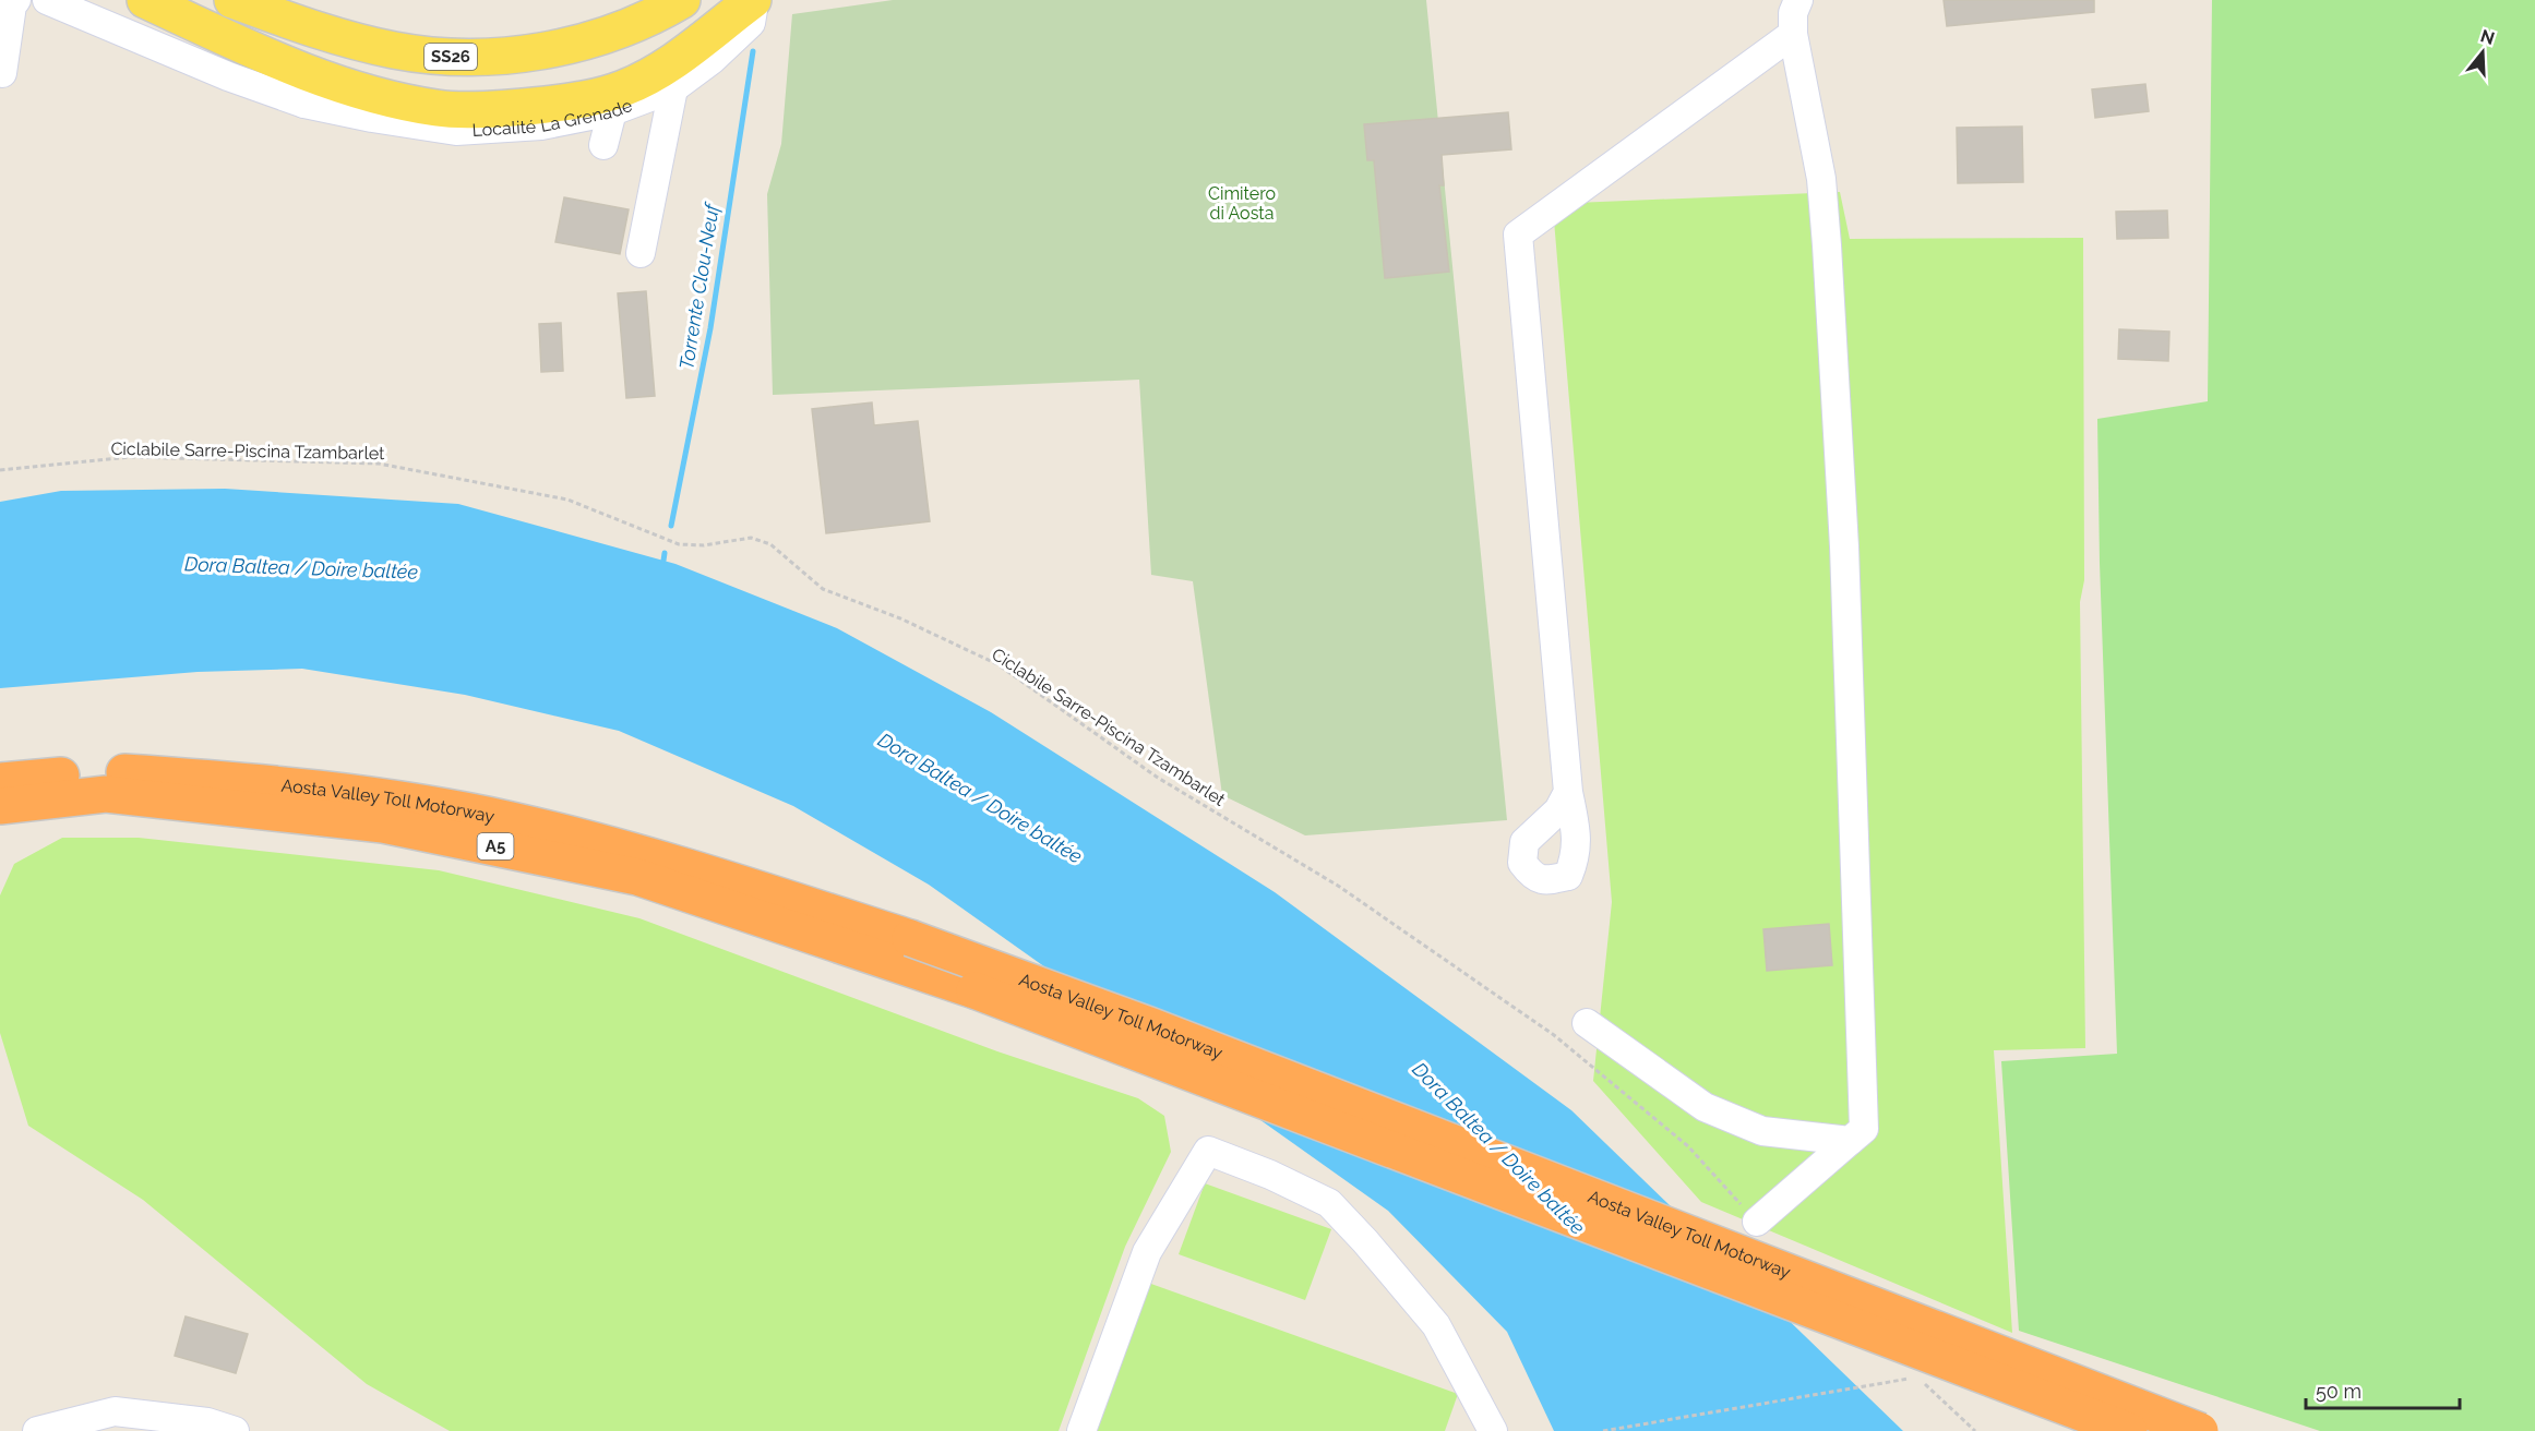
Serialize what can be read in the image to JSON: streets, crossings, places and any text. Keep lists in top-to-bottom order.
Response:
{
  "streets": {
    "highway": ["Aosta Valley Toll Motorway", "A5"],
    "main road": ["SS26"],
    "street": ["Localité La Grenade"],
    "path": ["Ciclabile Sarre-Piscina Tzambarlet"]
  },
  "water": ["Torrente Clou-Neuf", "Dora Baltea / Doire baltée"],
  "parks": ["Cimitero di Aosta"],
  "scale_bar": "50 m",
  "north": "top"
}
